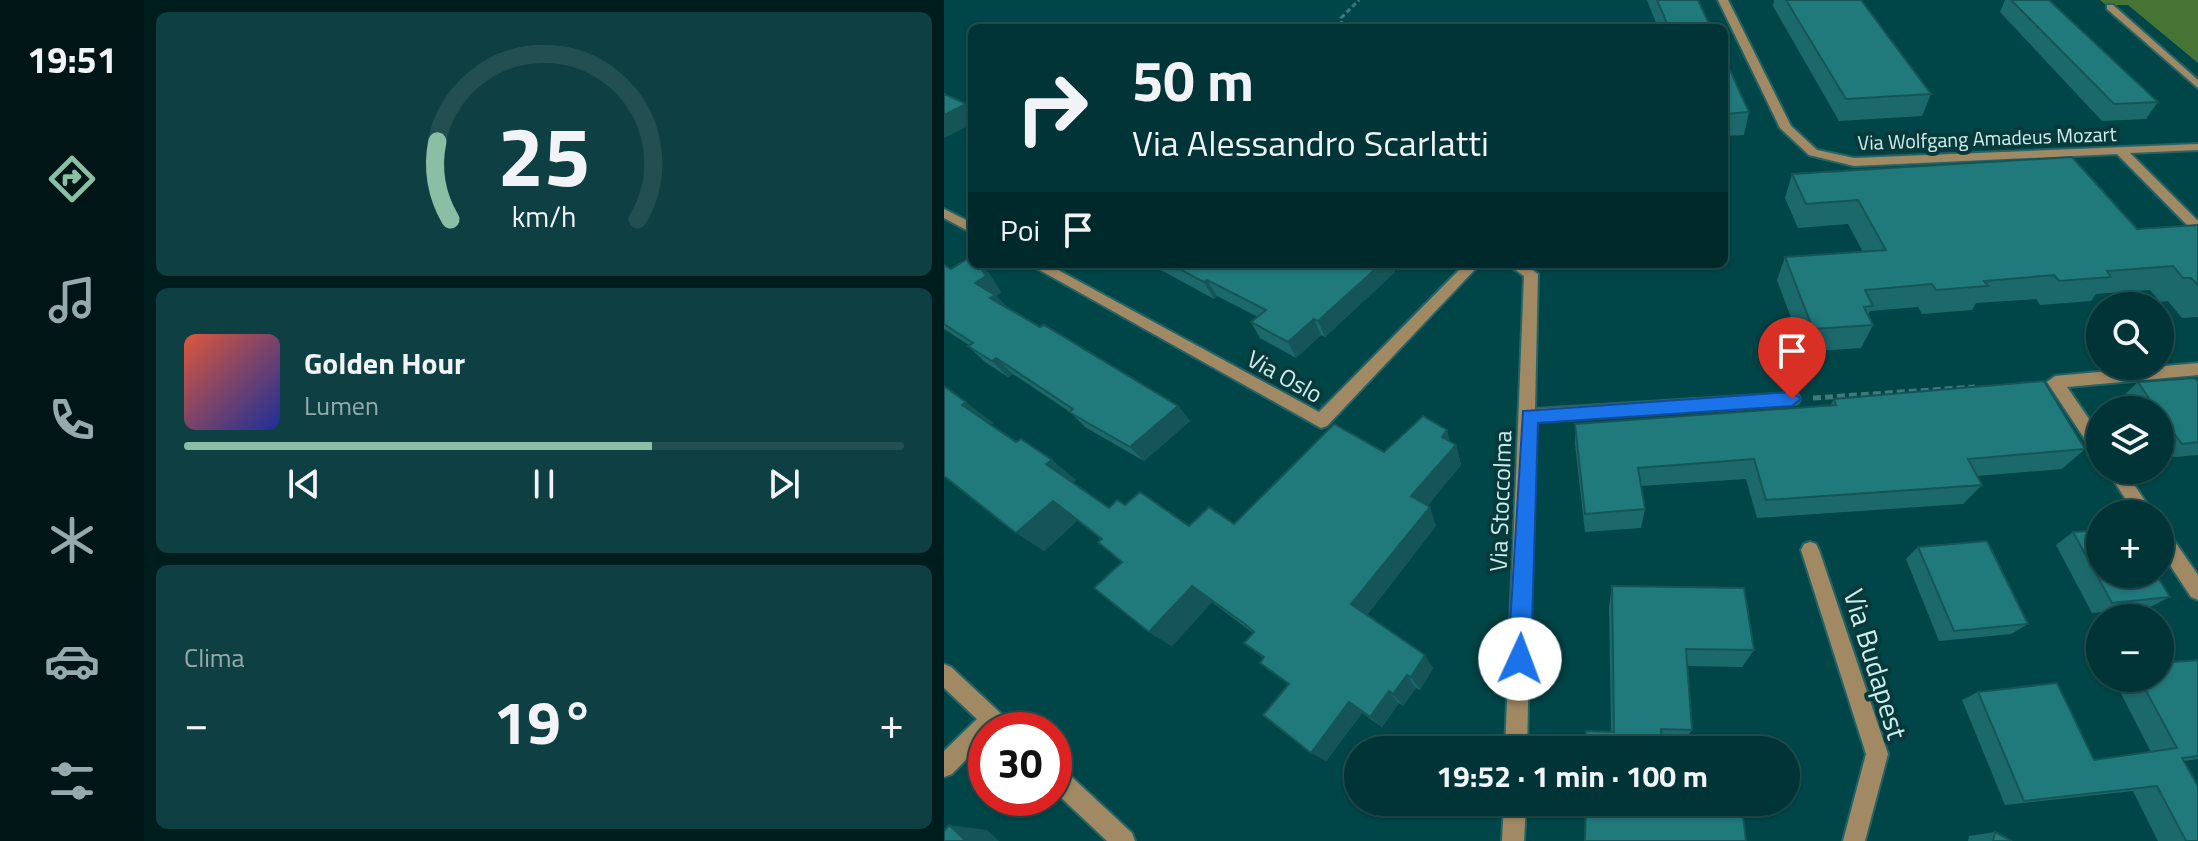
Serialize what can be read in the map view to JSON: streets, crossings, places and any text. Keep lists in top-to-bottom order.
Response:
{
  "streets": {
    "street": [
      "Via Wolfgang Amadeus Mozart",
      "Via Oslo",
      "Via Stoccolma",
      "Via Budapest"
    ]
  },
  "page": {
    "tabs": "19:51",
    "turn": ["50 m", "Via Alessandro Scarlatti"],
    "then": "Poi",
    "map_buttons": ["+", "−"],
    "song": ["Golden Hour", "Lumen"],
    "tile": "Clima",
    "heat": ["−", "19°", "+"],
    "limit": "30",
    "trip": "19:52 · 1 min · 100 m",
    "gauge": ["25", "km/h"]
  }
}
